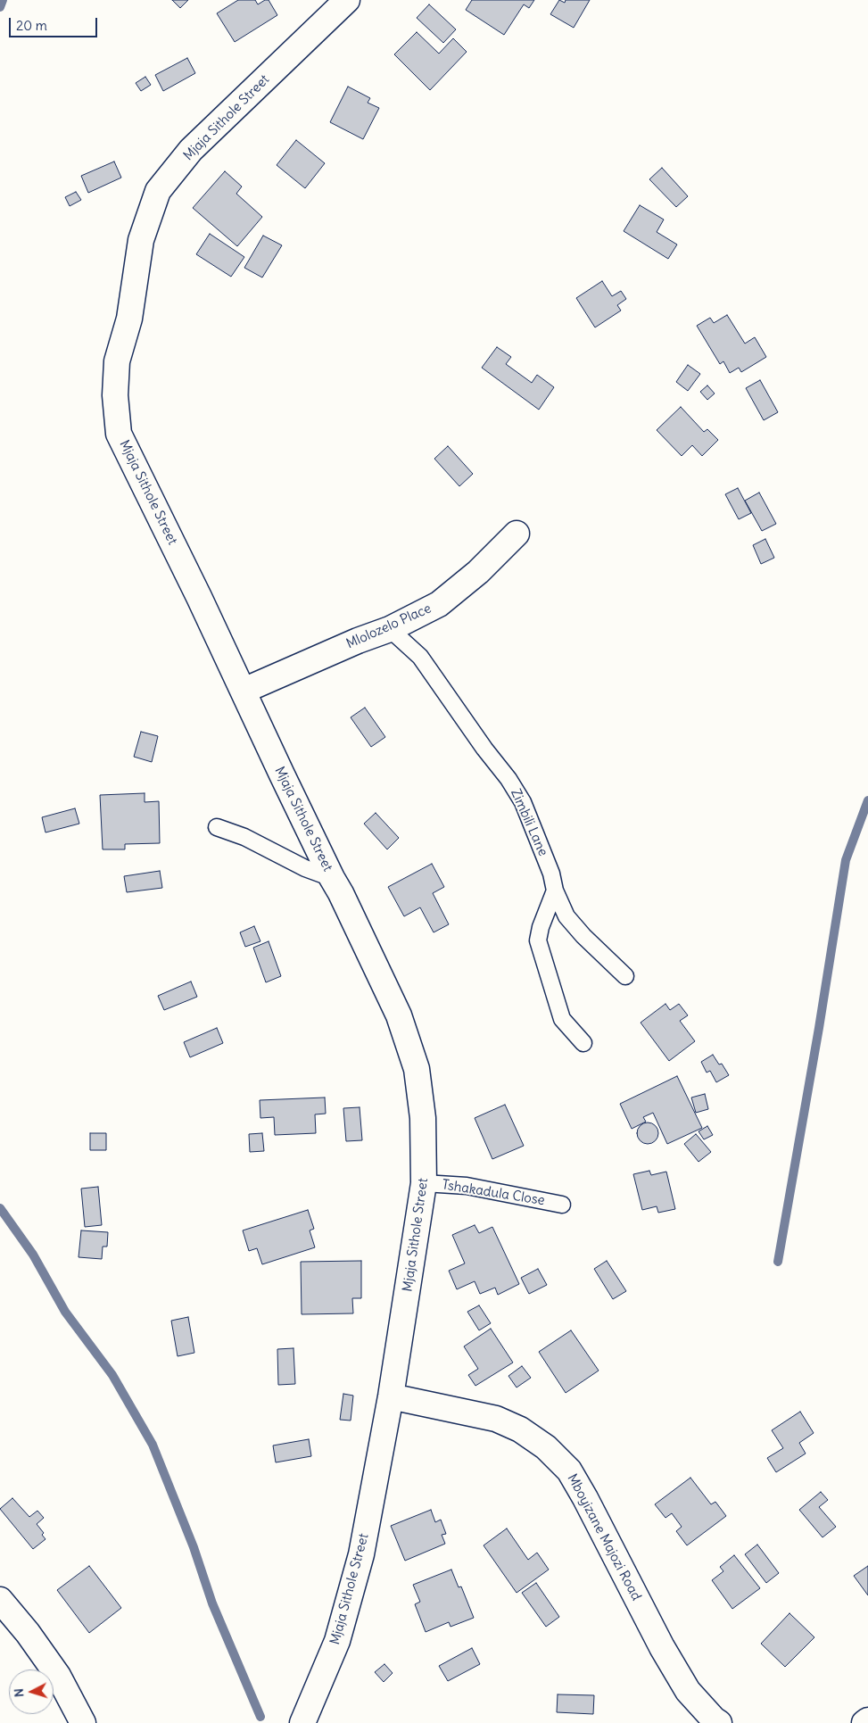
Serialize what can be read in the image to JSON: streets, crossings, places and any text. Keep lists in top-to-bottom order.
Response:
{
  "streets": {
    "street": ["Mjaja Sithole Street", "Mlolozelo Place", "Mboyizane Majozi Road"],
    "lane": ["Zimbili Lane", "Tshakadula Close"]
  },
  "crossings": [
    ["Mjaja Sithole Street", "Mlolozelo Place"],
    ["Mjaja Sithole Street", "Tshakadula Close"],
    ["Mjaja Sithole Street", "Mboyizane Majozi Road"],
    ["Mlolozelo Place", "Zimbili Lane"]
  ],
  "scale_bar": "20 m",
  "north": "left"
}
